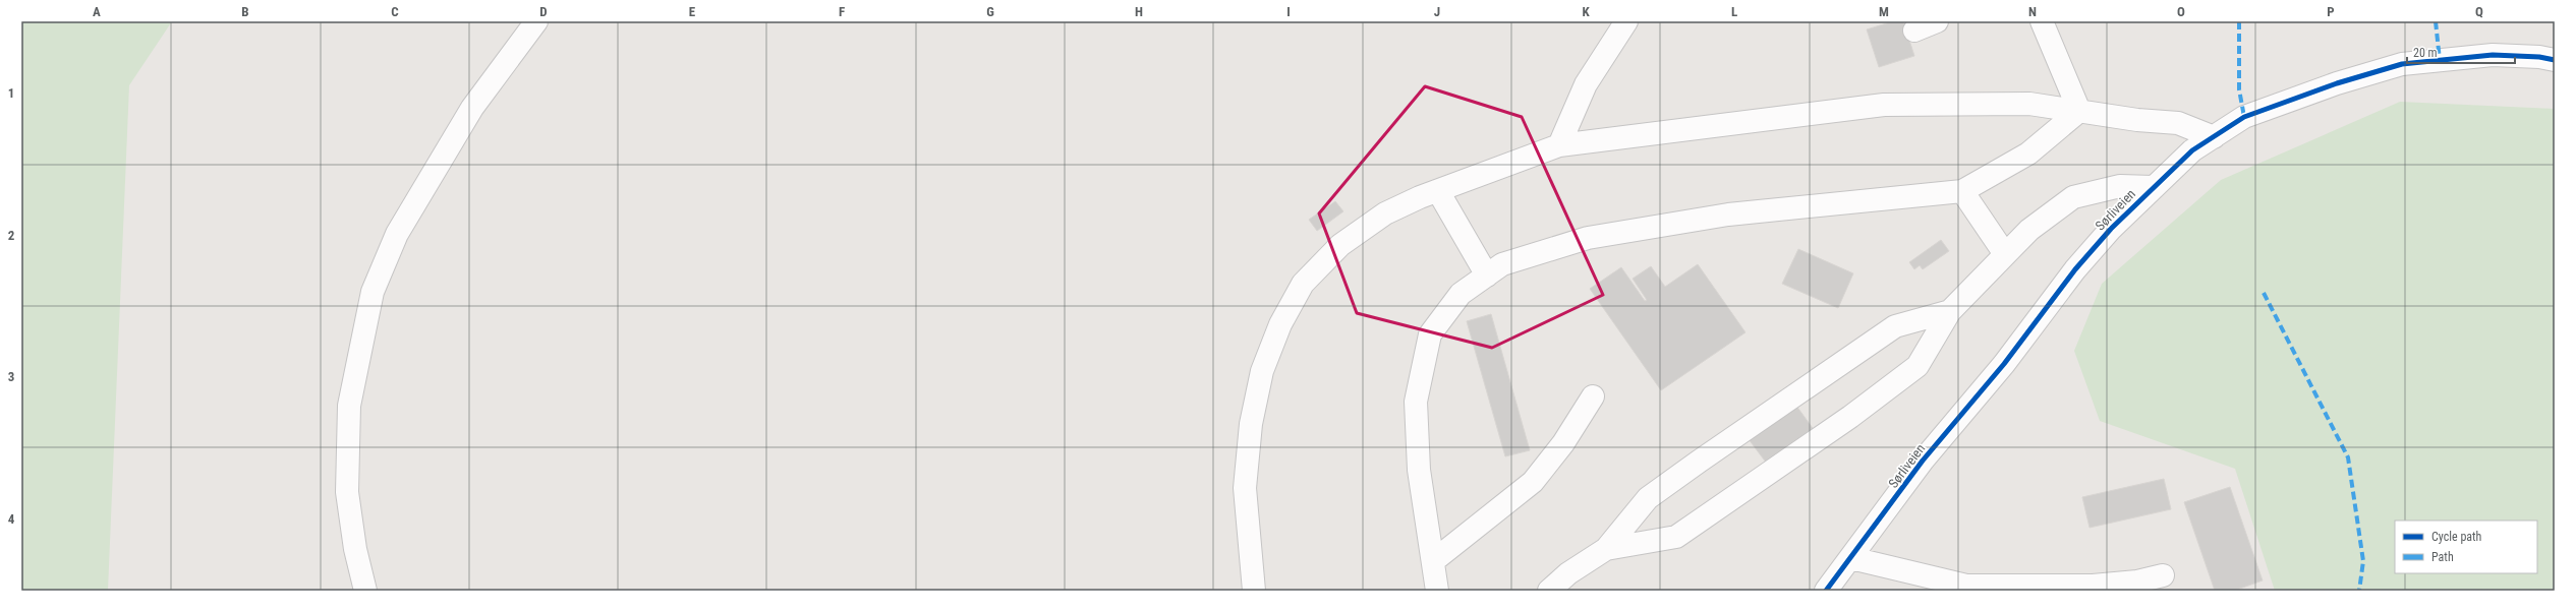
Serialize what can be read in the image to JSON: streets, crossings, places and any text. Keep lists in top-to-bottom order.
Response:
{
  "streets": {
    "street": ["Sørliveien"]
  },
  "legend": ["Cycle path", "Path"],
  "scale_bar": "20 m",
  "grid": {
    "columns": [
      "A",
      "B",
      "C",
      "D",
      "E",
      "F",
      "G",
      "H",
      "I",
      "J",
      "K",
      "L",
      "M",
      "N",
      "O",
      "P",
      "Q"
    ],
    "rows": [
      "1",
      "2",
      "3",
      "4"
    ]
  }
}
